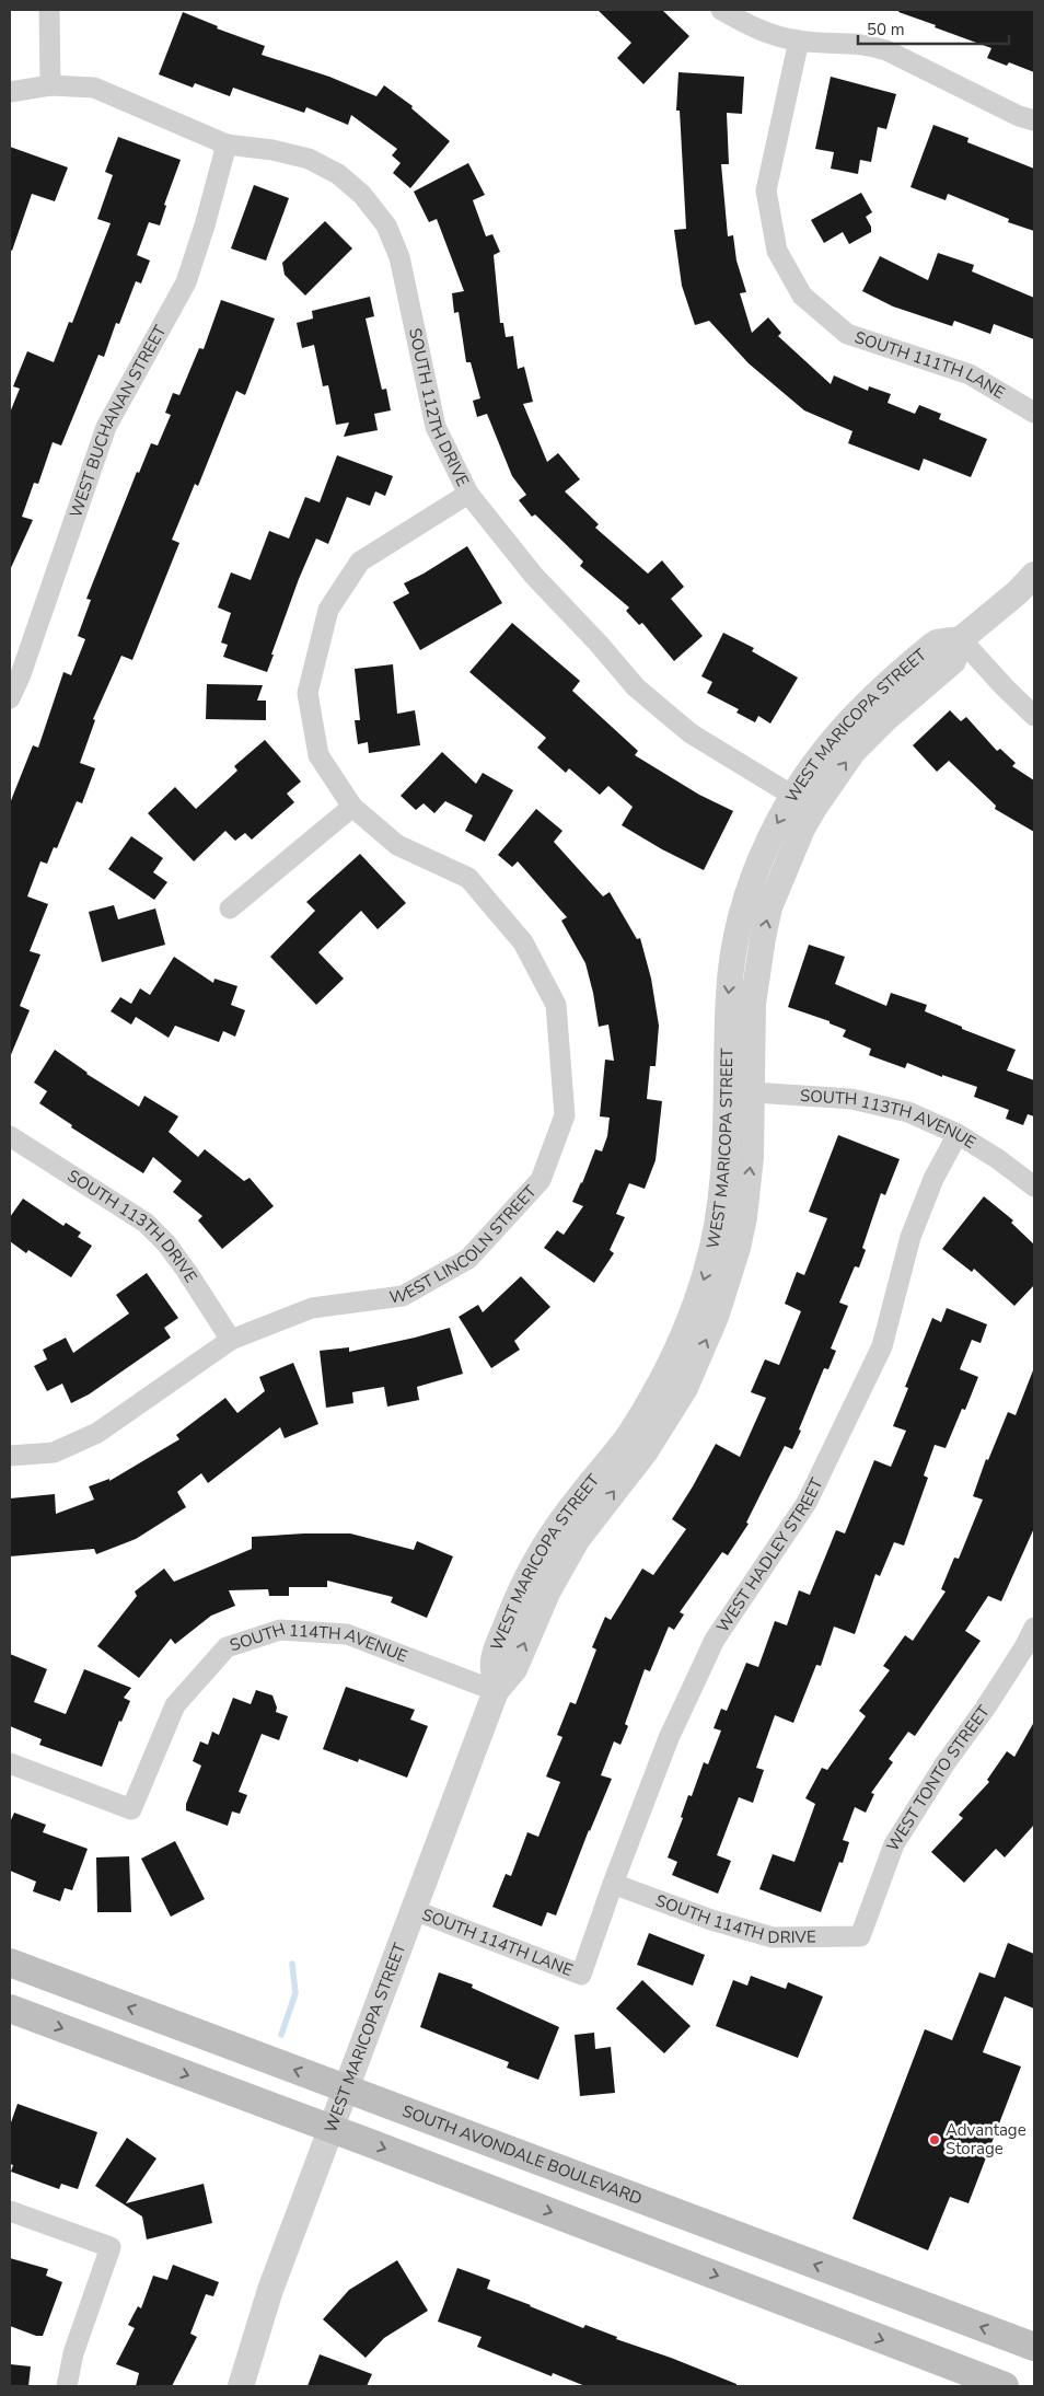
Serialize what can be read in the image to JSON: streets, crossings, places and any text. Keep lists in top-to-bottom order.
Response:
{
  "streets": {
    "main road": ["SOUTH AVONDALE BOULEVARD"],
    "street": [
      "SOUTH 111TH LANE",
      "SOUTH 112TH DRIVE",
      "WEST BUCHANAN STREET",
      "WEST MARICOPA STREET",
      "SOUTH 113TH AVENUE",
      "SOUTH 113TH DRIVE",
      "WEST LINCOLN STREET",
      "WEST HADLEY STREET",
      "SOUTH 114TH AVENUE",
      "WEST TONTO STREET",
      "SOUTH 114TH DRIVE",
      "SOUTH 114TH LANE"
    ]
  },
  "crossings": [
    ["SOUTH 112TH DRIVE", "WEST BUCHANAN STREET"],
    ["SOUTH 112TH DRIVE", "WEST MARICOPA STREET"],
    ["SOUTH 112TH DRIVE", "WEST LINCOLN STREET"],
    ["WEST MARICOPA STREET", "SOUTH 113TH AVENUE"],
    ["WEST MARICOPA STREET", "SOUTH 114TH AVENUE"],
    ["WEST MARICOPA STREET", "SOUTH 114TH LANE"],
    ["WEST MARICOPA STREET", "SOUTH AVONDALE BOULEVARD"],
    ["SOUTH 113TH AVENUE", "WEST HADLEY STREET"],
    ["SOUTH 113TH DRIVE", "WEST LINCOLN STREET"],
    ["WEST HADLEY STREET", "SOUTH 114TH DRIVE"],
    ["WEST HADLEY STREET", "SOUTH 114TH LANE"],
    ["WEST TONTO STREET", "SOUTH 114TH DRIVE"]
  ],
  "places": ["Advantage Storage"],
  "scale_bar": "50 m"
}
